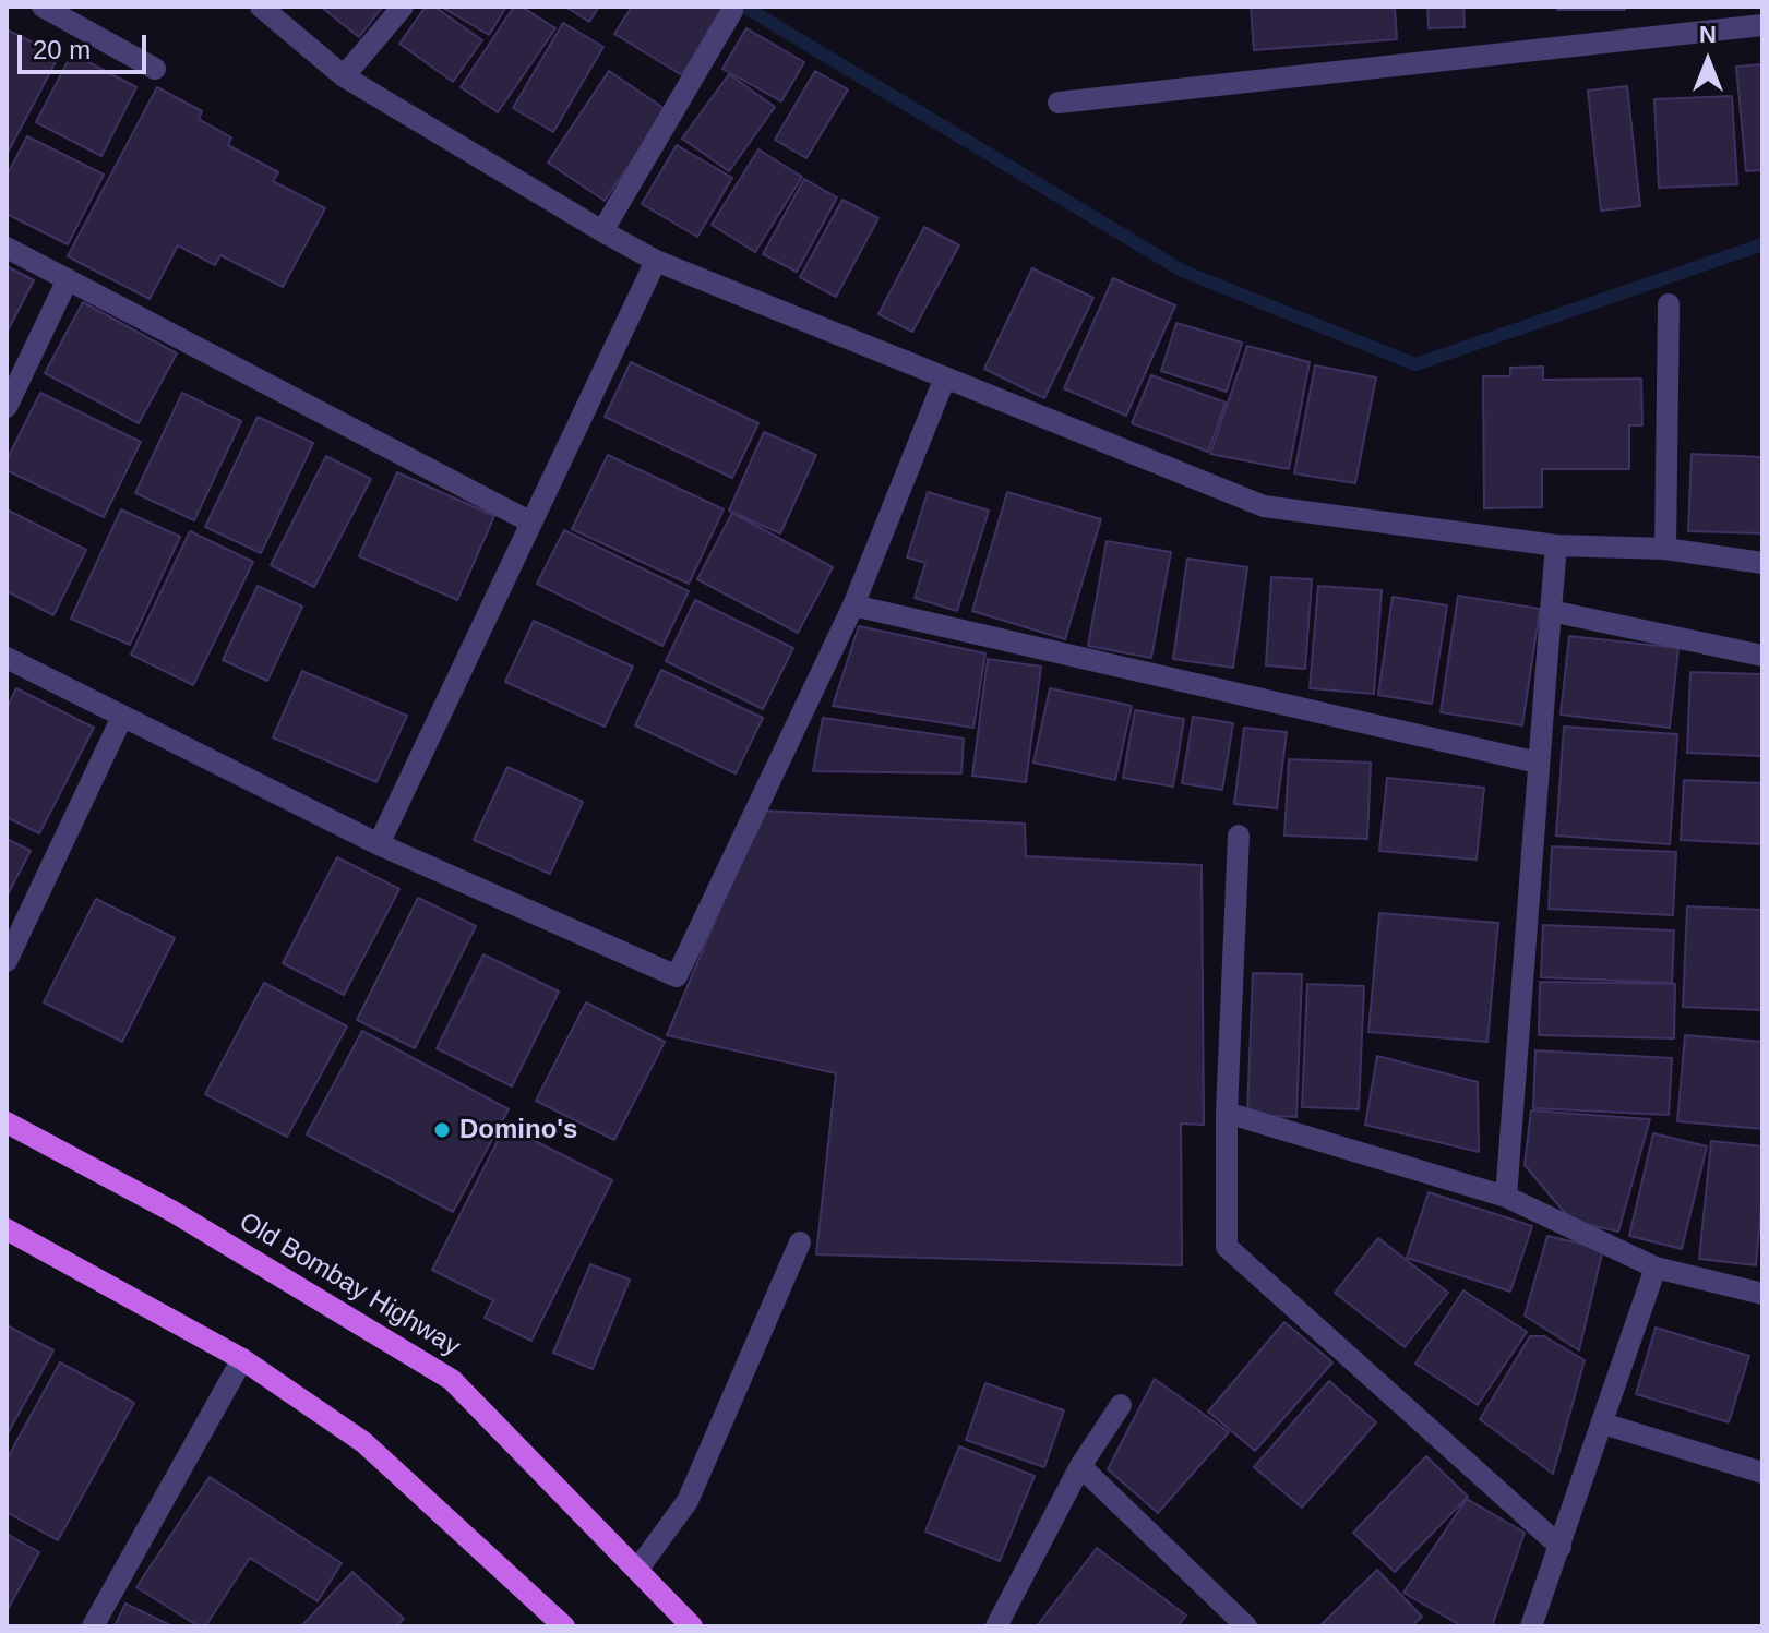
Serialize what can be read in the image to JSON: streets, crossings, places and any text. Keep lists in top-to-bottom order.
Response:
{
  "streets": {
    "main road": ["Old Bombay Highway"]
  },
  "places": ["Domino's"],
  "scale_bar": "20 m",
  "north": "top"
}
